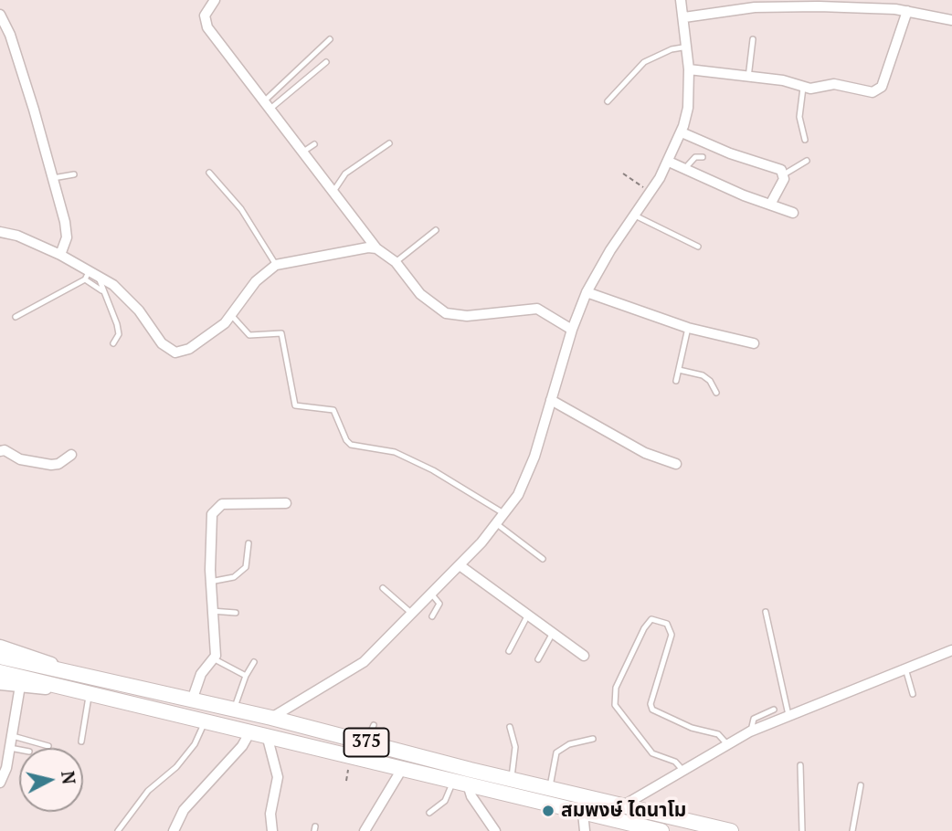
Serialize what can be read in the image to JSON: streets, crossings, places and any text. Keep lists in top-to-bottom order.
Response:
{
  "streets": {
    "main road": ["375"]
  },
  "places": ["สมพงษ์ ไดนาโม"],
  "north": "right"
}
